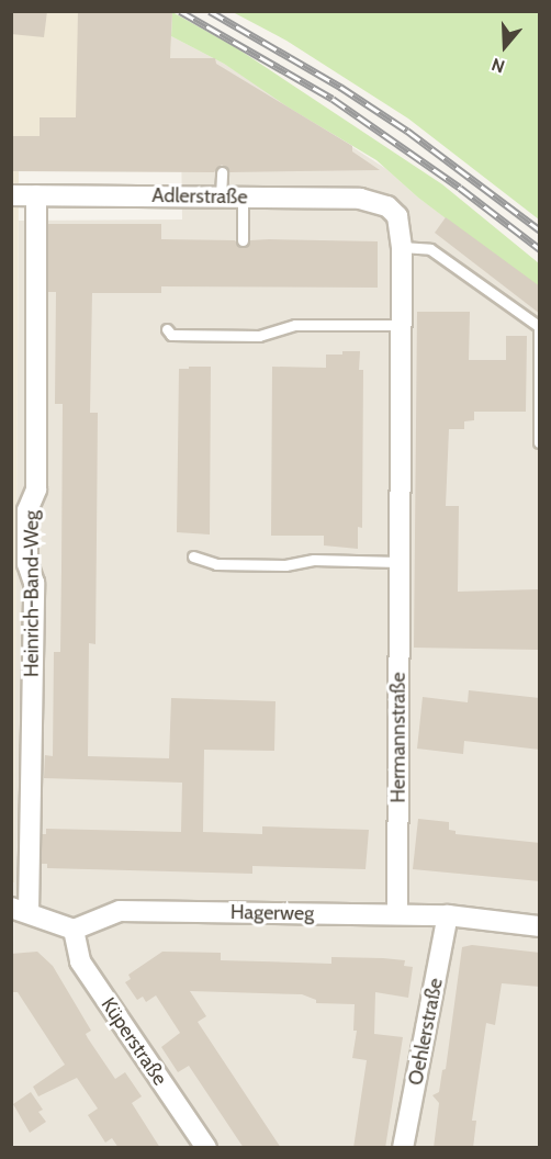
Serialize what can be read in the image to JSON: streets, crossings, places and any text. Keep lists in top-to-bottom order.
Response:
{
  "streets": {
    "street": [
      "Adlerstraße",
      "Heinrich-Band-Weg",
      "Hermannstraße",
      "Hagerweg",
      "Oehlerstraße",
      "Küperstraße"
    ]
  },
  "crossings": [
    ["Adlerstraße", "Heinrich-Band-Weg"],
    ["Adlerstraße", "Hermannstraße"],
    ["Hermannstraße", "Hagerweg"],
    ["Hagerweg", "Oehlerstraße"],
    ["Hagerweg", "Küperstraße"]
  ],
  "north": "bottom"
}
